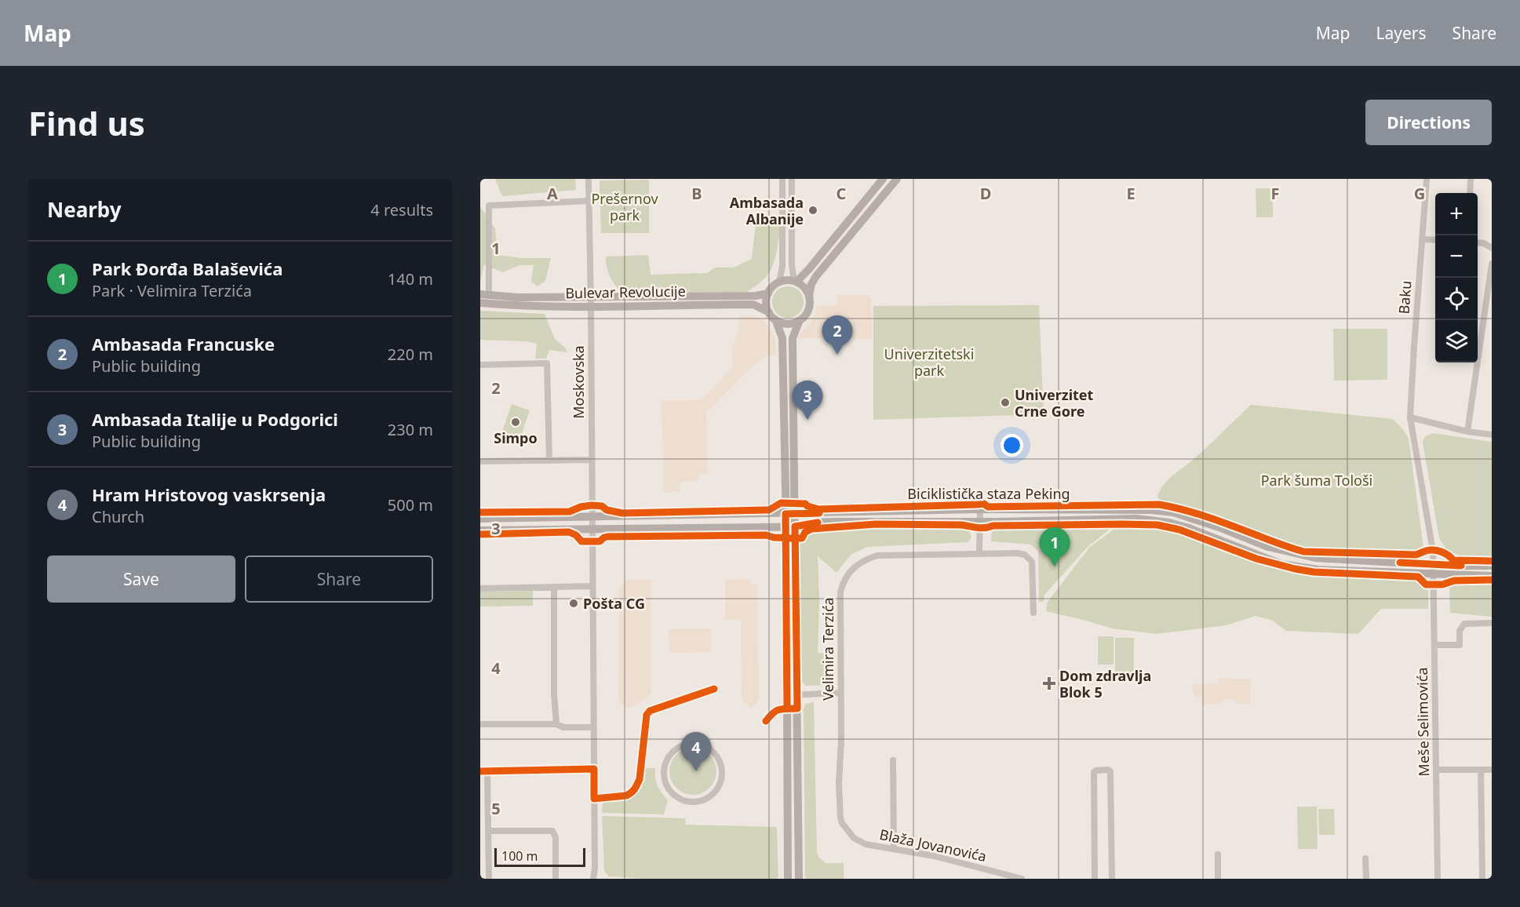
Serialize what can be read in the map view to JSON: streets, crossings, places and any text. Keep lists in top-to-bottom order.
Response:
{
  "streets": {
    "main road": ["Bulevar Revolucije"],
    "street": [
      "Baku",
      "Moskovska",
      "Velimira Terzića",
      "Meše Selimovića",
      "Blaža Jovanovića"
    ],
    "cycle path": ["Biciklistička staza Peking"]
  },
  "crossings": [
    ["Bulevar Revolucije", "Moskovska"],
    ["Baku", "Meše Selimovića"],
    ["Velimira Terzića", "Blaža Jovanovića"]
  ],
  "parks": ["Prešernov park", "Univerzitetski park", "Park šuma Tološi"],
  "places": {
    "other": [
      "Ambasada Albanije",
      "Univerzitet Crne Gore",
      "Simpo",
      "Pošta CG"
    ],
    "health": ["Dom zdravlja Blok 5"]
  },
  "scale_bar": "100 m",
  "page": {
    "header": "Map",
    "nav": ["Map", "Layers", "Share"],
    "buttons": [
      "Directions",
      ["Save", "Share"]
    ],
    "title": "Find us",
    "heading": ["Nearby", "4 results"],
    "map_buttons": ["+", "−"],
    "list": [
      {
        "mark": "1",
        "name": "Park Đorđa Balaševića",
        "note": "Park · Velimira Terzića",
        "value": "140 m"
      },
      {
        "mark": "2",
        "name": "Ambasada Francuske",
        "note": "Public building",
        "value": "220 m"
      },
      {
        "mark": "3",
        "name": "Ambasada Italije u Podgorici",
        "note": "Public building",
        "value": "230 m"
      },
      {
        "mark": "4",
        "name": "Hram Hristovog vaskrsenja",
        "note": "Church",
        "value": "500 m"
      }
    ],
    "pins": [
      "2",
      "3",
      "1",
      "4"
    ],
    "scale": "100 m"
  },
  "grid": {
    "columns": [
      "A",
      "B",
      "C",
      "D",
      "E",
      "F",
      "G"
    ],
    "rows": [
      "1",
      "2",
      "3",
      "4",
      "5"
    ]
  }
}
